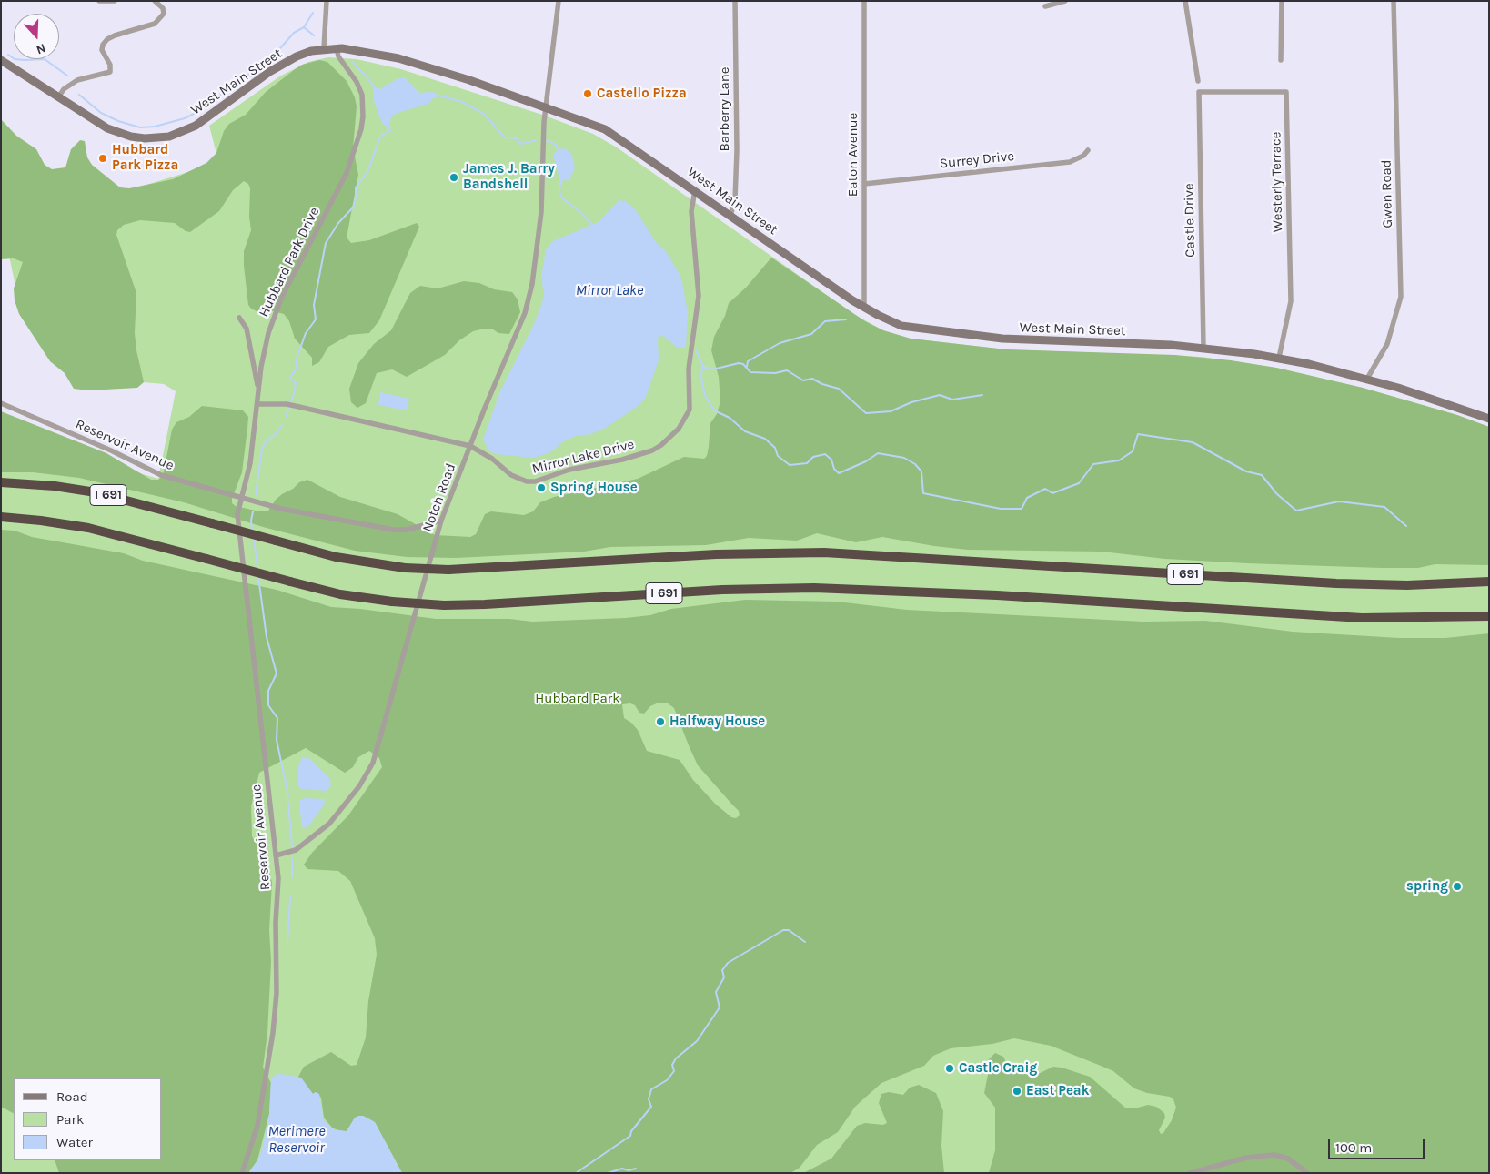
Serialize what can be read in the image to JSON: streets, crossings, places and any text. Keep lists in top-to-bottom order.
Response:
{
  "streets": {
    "highway": ["I 691"],
    "main road": ["West Main Street"],
    "street": [
      "Barberry Lane",
      "Eaton Avenue",
      "Surrey Drive",
      "Westerly Terrace",
      "Gwen Road",
      "Castle Drive",
      "Hubbard Park Drive",
      "Reservoir Avenue",
      "Mirror Lake Drive",
      "Notch Road"
    ]
  },
  "crossings": [
    ["West Main Street", "Barberry Lane"],
    ["West Main Street", "Eaton Avenue"],
    ["West Main Street", "Westerly Terrace"],
    ["West Main Street", "Gwen Road"],
    ["West Main Street", "Castle Drive"],
    ["West Main Street", "Hubbard Park Drive"],
    ["West Main Street", "Mirror Lake Drive"],
    ["West Main Street", "Notch Road"],
    ["Eaton Avenue", "Surrey Drive"],
    ["Westerly Terrace", "Castle Drive"],
    ["Hubbard Park Drive", "Reservoir Avenue"],
    ["Hubbard Park Drive", "Mirror Lake Drive"],
    ["Reservoir Avenue", "Notch Road"],
    ["Mirror Lake Drive", "Notch Road"]
  ],
  "water": ["Mirror Lake", "Merimere Reservoir"],
  "parks": ["Hubbard Park"],
  "places": [
    "Castello Pizza",
    "Hubbard Park Pizza",
    "James J. Barry Bandshell",
    "Spring House",
    "Halfway House",
    "spring",
    "Castle Craig",
    "East Peak"
  ],
  "legend": ["Road", "Park", "Water"],
  "scale_bar": "100 m",
  "north": "bottom"
}
